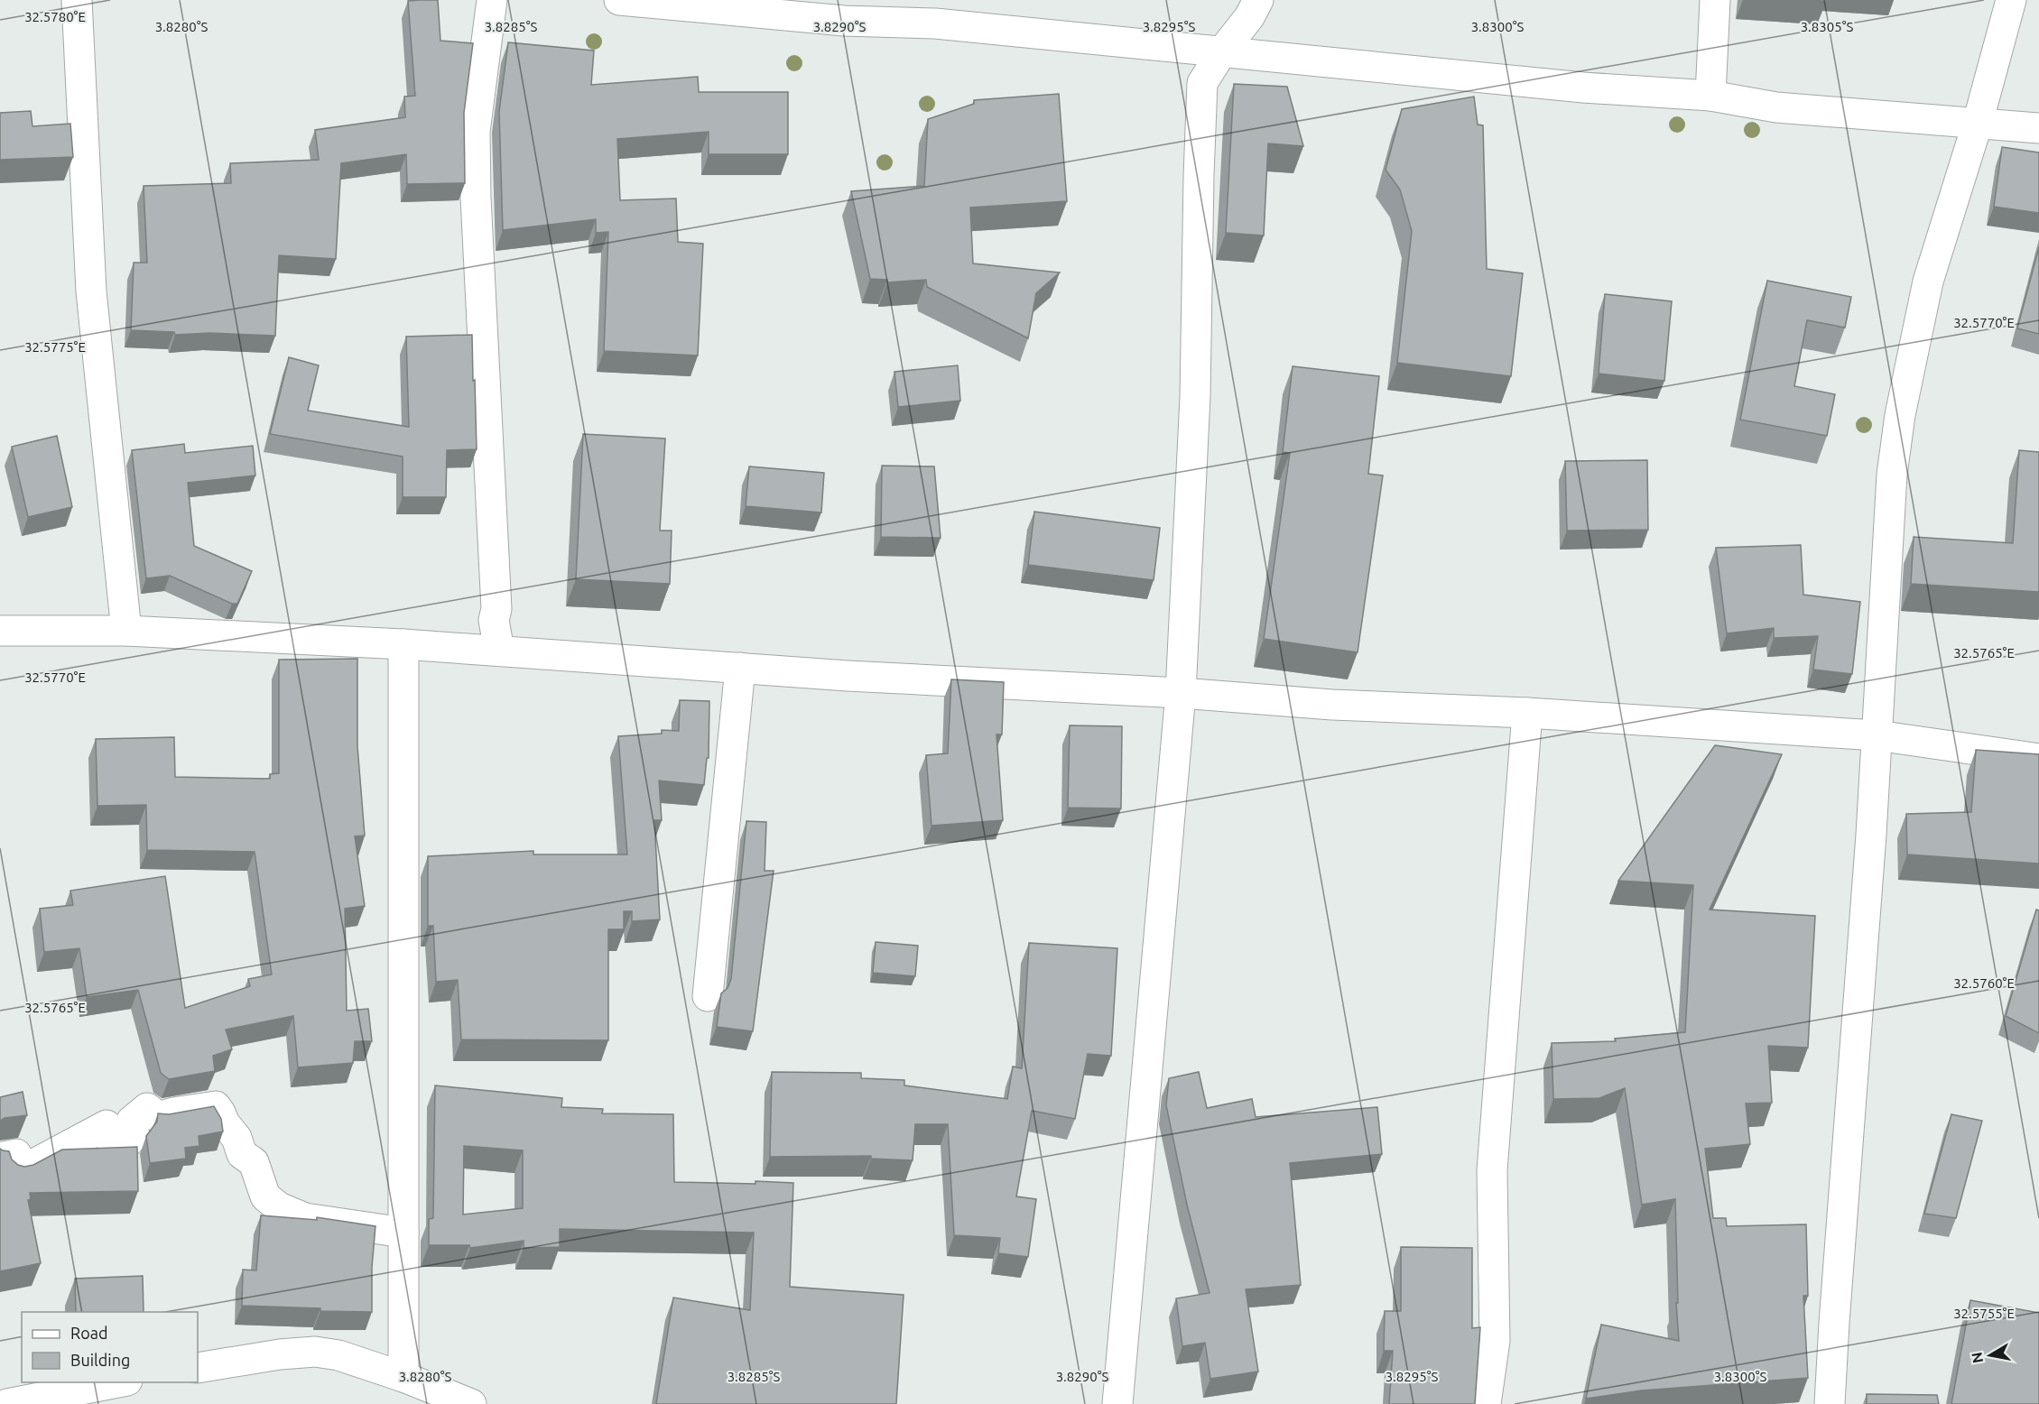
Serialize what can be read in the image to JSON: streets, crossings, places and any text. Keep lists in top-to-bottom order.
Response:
{
  "legend": ["Road", "Building"],
  "north": "left",
  "coordinates": [
    "32.5780°E",
    "3.8280°S",
    "3.8285°S",
    "3.8290°S",
    "3.8295°S",
    "3.8300°S",
    "3.8305°S",
    "32.5770°E",
    "32.5775°E",
    "32.5765°E",
    "32.5760°E",
    "32.5755°E"
  ]
}
